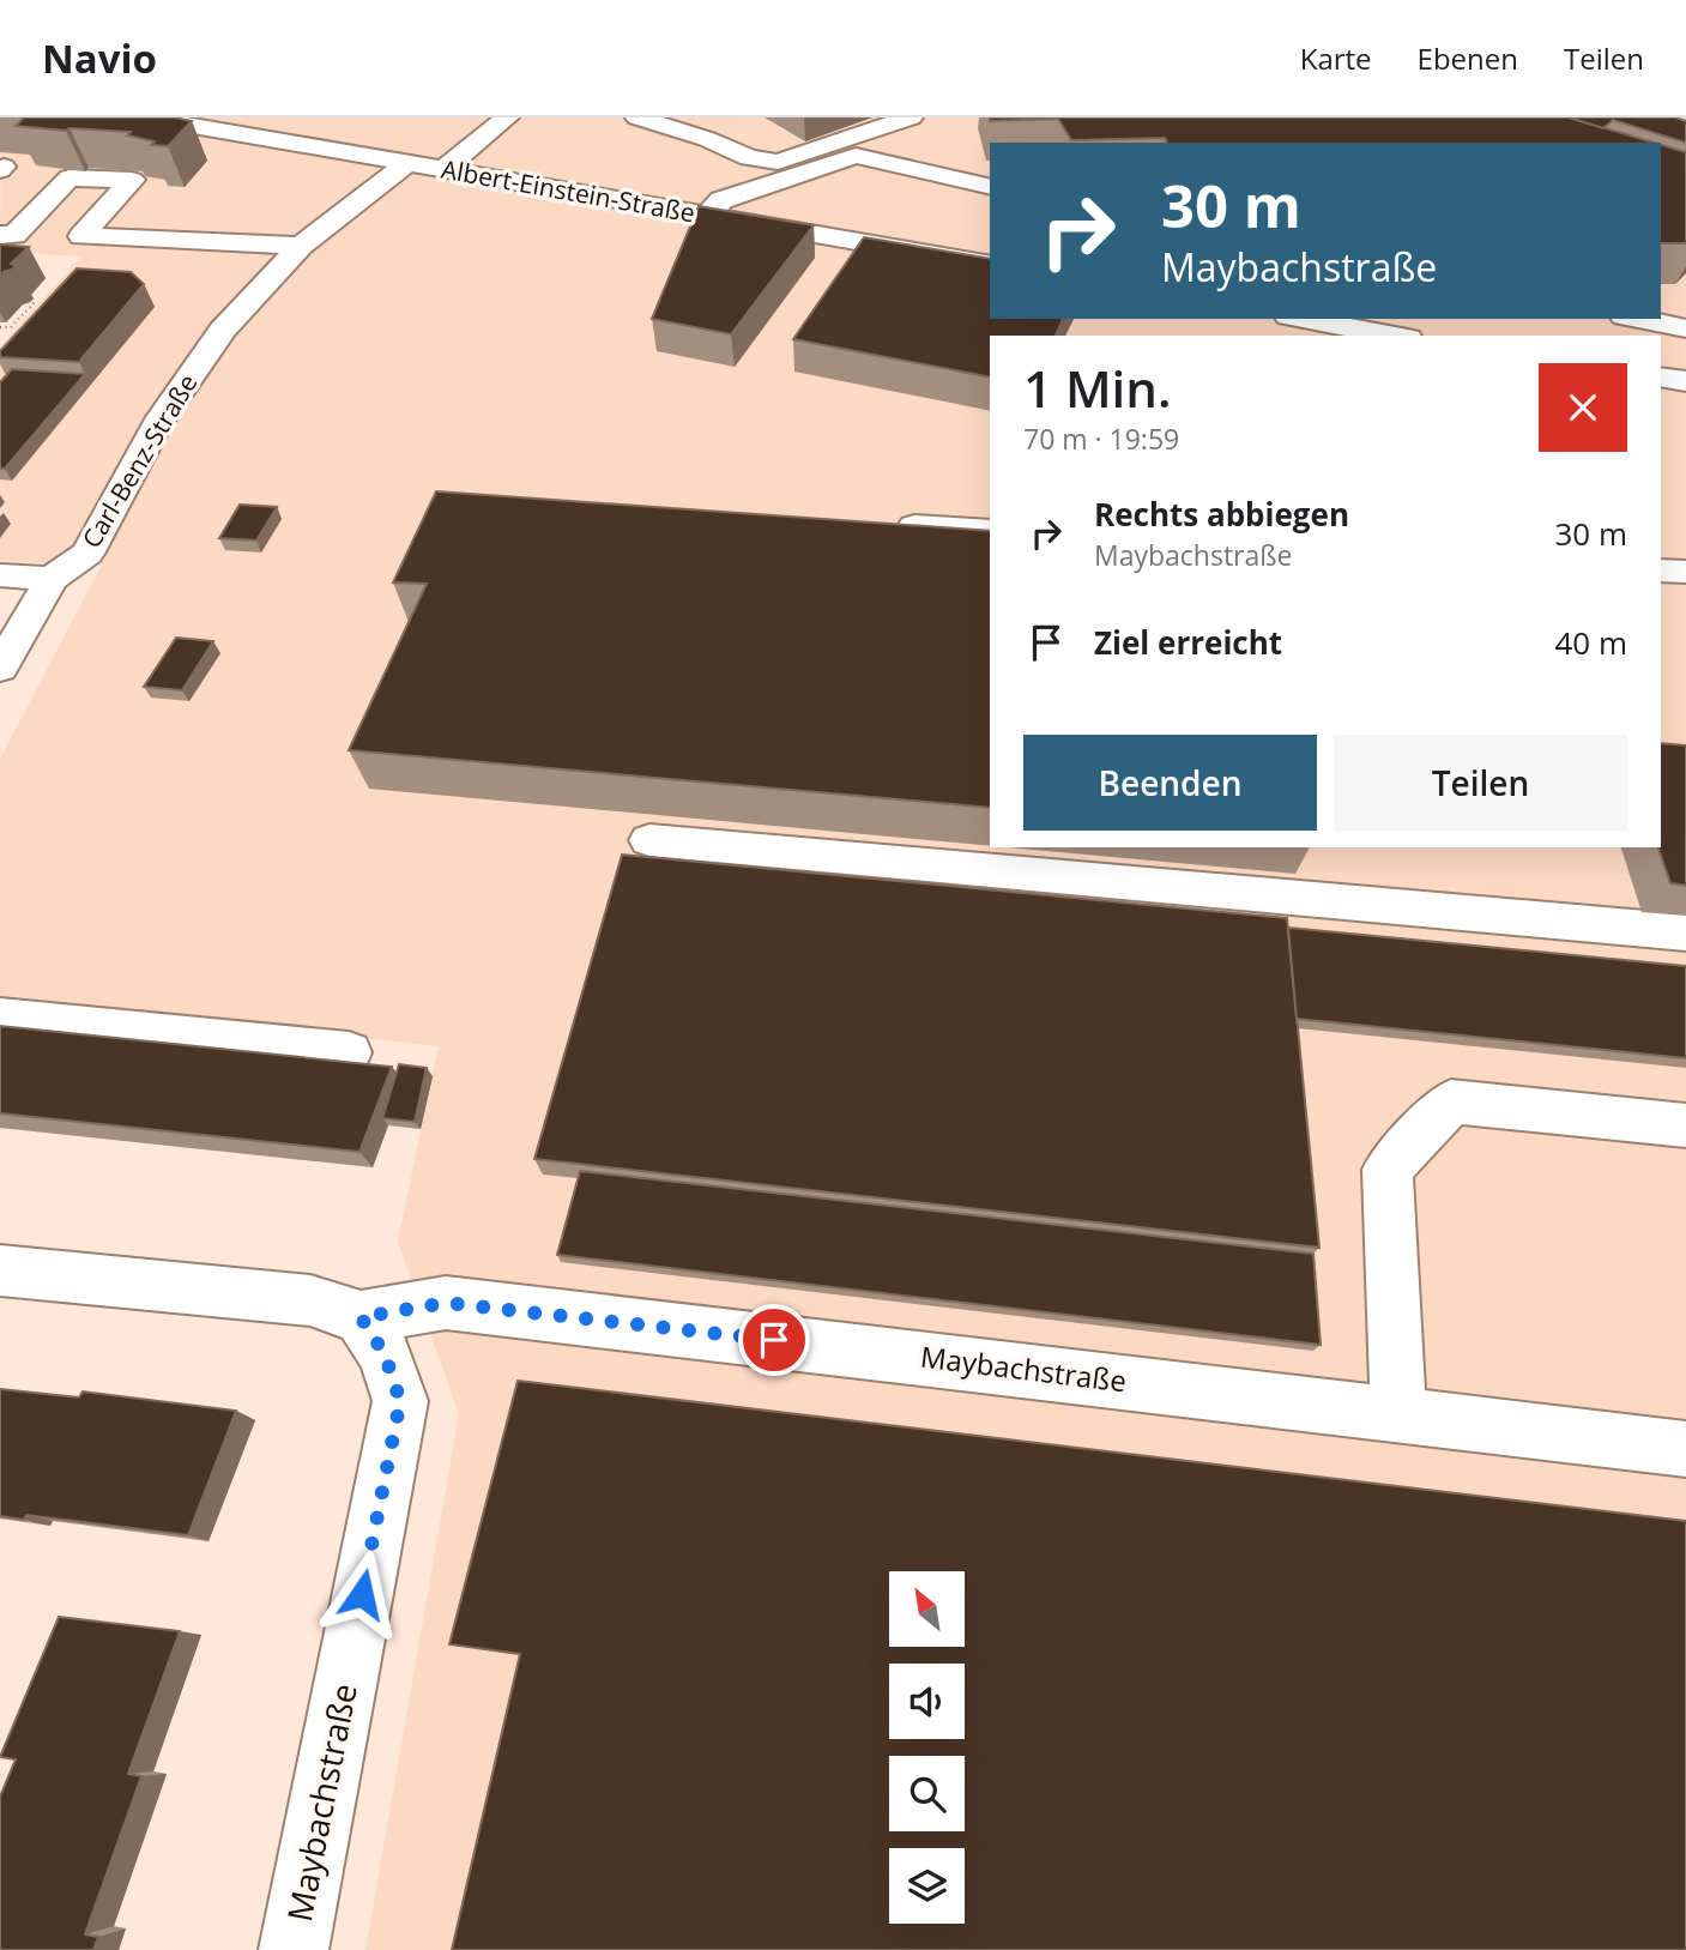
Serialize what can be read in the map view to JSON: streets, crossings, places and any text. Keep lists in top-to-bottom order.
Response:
{
  "streets": {
    "street": ["Albert-Einstein-Straße", "Carl-Benz-Straße", "Maybachstraße"]
  },
  "crossings": [
    ["Albert-Einstein-Straße", "Carl-Benz-Straße"]
  ],
  "north": "top left",
  "page": {
    "header": "Navio",
    "nav": ["Karte", "Ebenen", "Teilen"],
    "turn": ["30 m", "Maybachstraße"],
    "heading": ["1 Min.", "70 m · 19:59"],
    "list": [
      {
        "name": "Rechts abbiegen",
        "note": "Maybachstraße",
        "value": "30 m"
      },
      {
        "name": "Ziel erreicht",
        "value": "40 m"
      }
    ],
    "buttons": ["Beenden", "Teilen"]
  }
}
